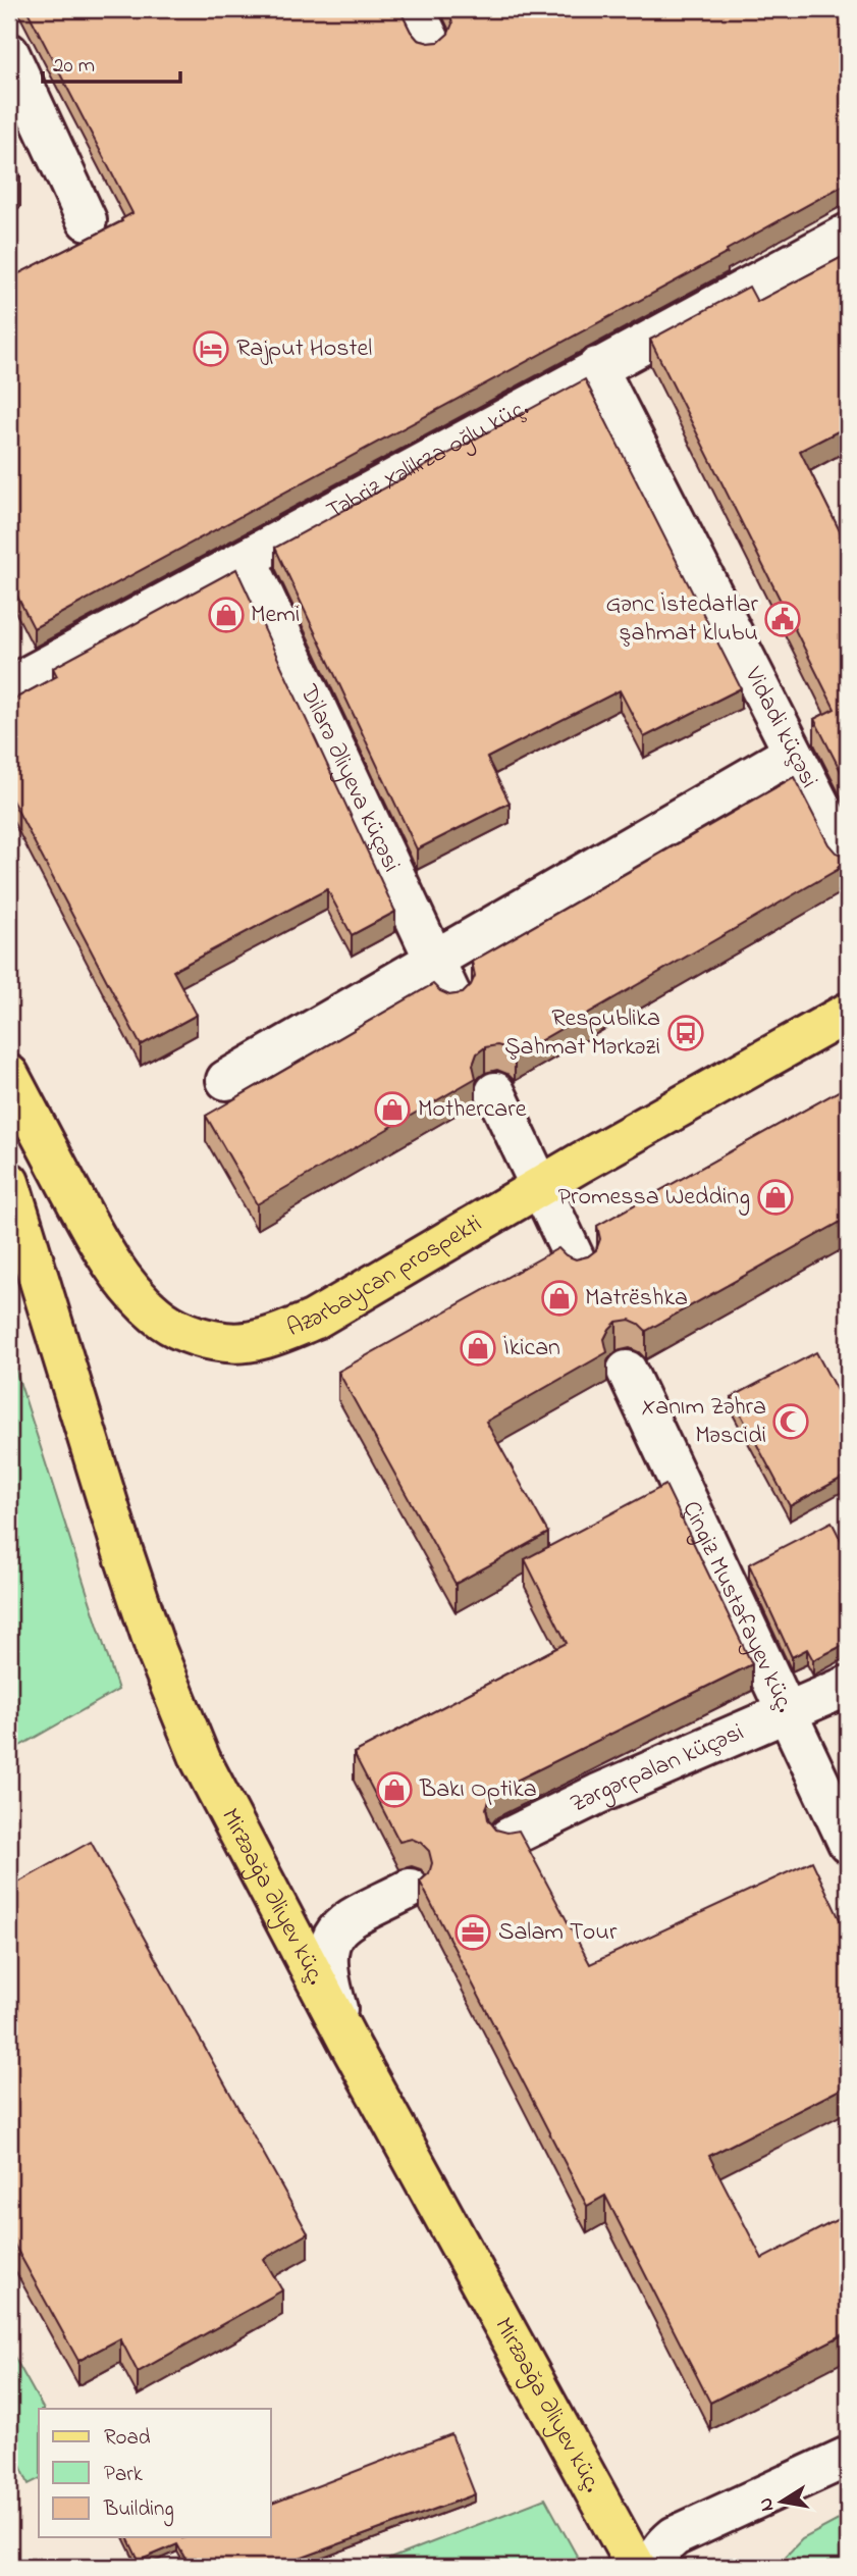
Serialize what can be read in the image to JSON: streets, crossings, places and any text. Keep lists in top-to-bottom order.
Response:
{
  "streets": {
    "main road": ["Azərbaycan prospekti", "Mirzəağa Əliyev küç."],
    "street": [
      "Təbriz Xəlilrza oğlu küç.",
      "Vidadi küçəsi",
      "Dilarə Əliyeva küçəsi",
      "Çingiz Mustafayev küç.",
      "Zərgərpalan küçəsi"
    ]
  },
  "crossings": [
    ["Təbriz Xəlilrza oğlu küç.", "Vidadi küçəsi"],
    ["Təbriz Xəlilrza oğlu küç.", "Dilarə Əliyeva küçəsi"],
    ["Çingiz Mustafayev küç.", "Zərgərpalan küçəsi"]
  ],
  "places": {
    "hotel": ["Rajput Hostel"],
    "shop": [
      "Memi",
      "Mothercare",
      "Promessa Wedding",
      "Matrëshka",
      "İkican",
      "Bakı Optika"
    ],
    "public building": ["Gənc İstedatlar şahmat klubu"],
    "bus stop": ["Respublika Şahmat Mərkəzi"],
    "mosque": ["Xanım Zəhra Məscidi"],
    "office": ["Salam Tour"]
  },
  "legend": ["Road", "Park", "Building"],
  "scale_bar": "20 m",
  "north": "left"
}
